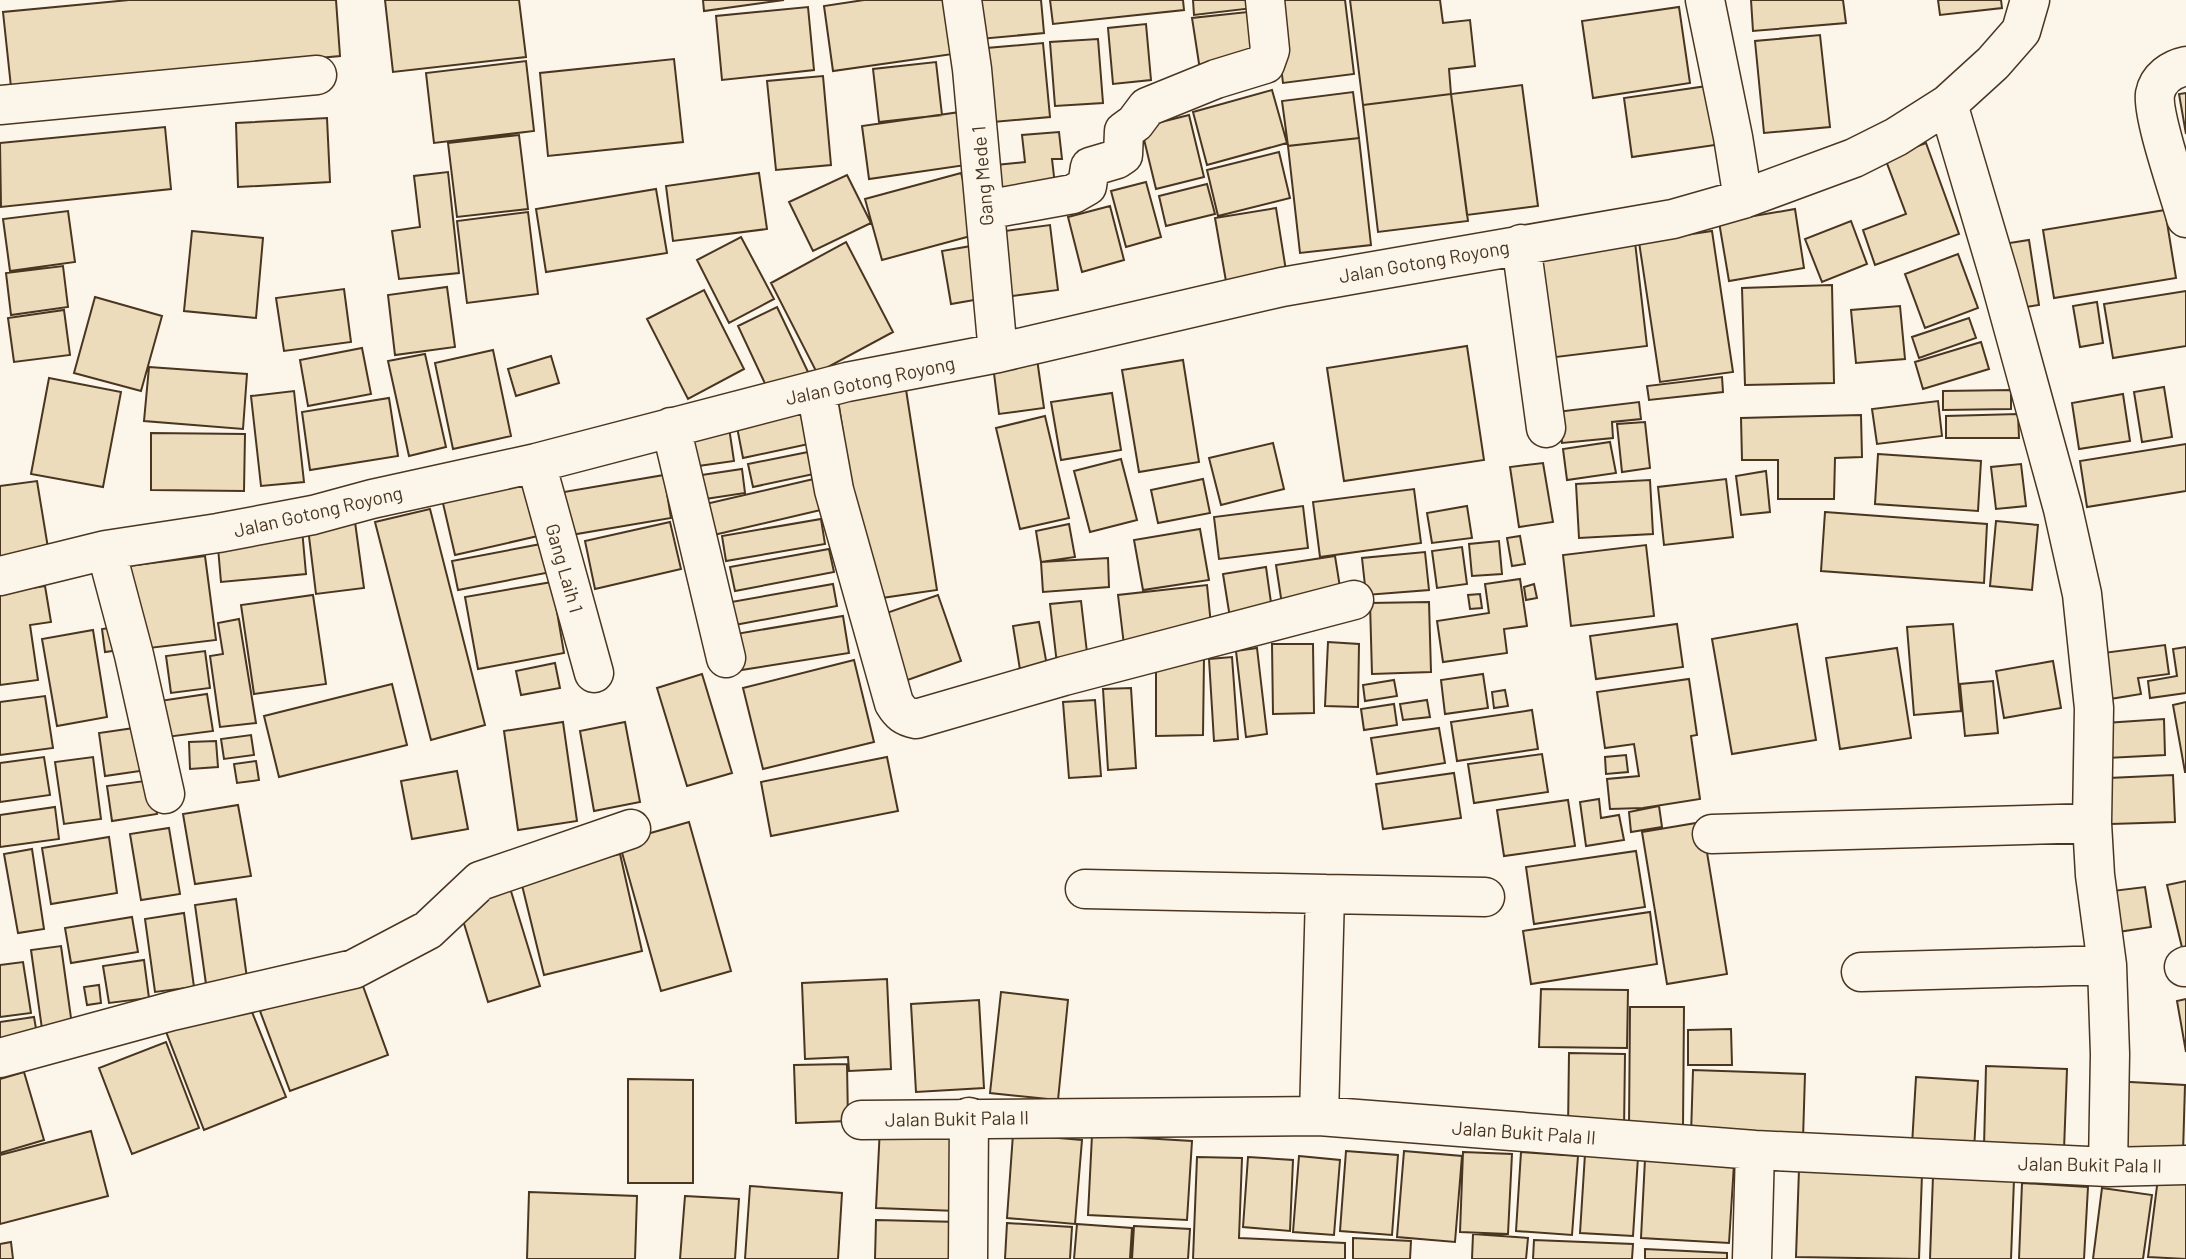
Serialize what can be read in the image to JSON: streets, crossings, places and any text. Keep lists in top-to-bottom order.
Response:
{
  "streets": {
    "street": [
      "Gang Mede 1",
      "Jalan Gotong Royong",
      "Gang Laih 1",
      "Jalan Bukit Pala II"
    ]
  },
  "crossings": [
    ["Gang Mede 1", "Jalan Gotong Royong"],
    ["Jalan Gotong Royong", "Gang Laih 1"]
  ]
}
